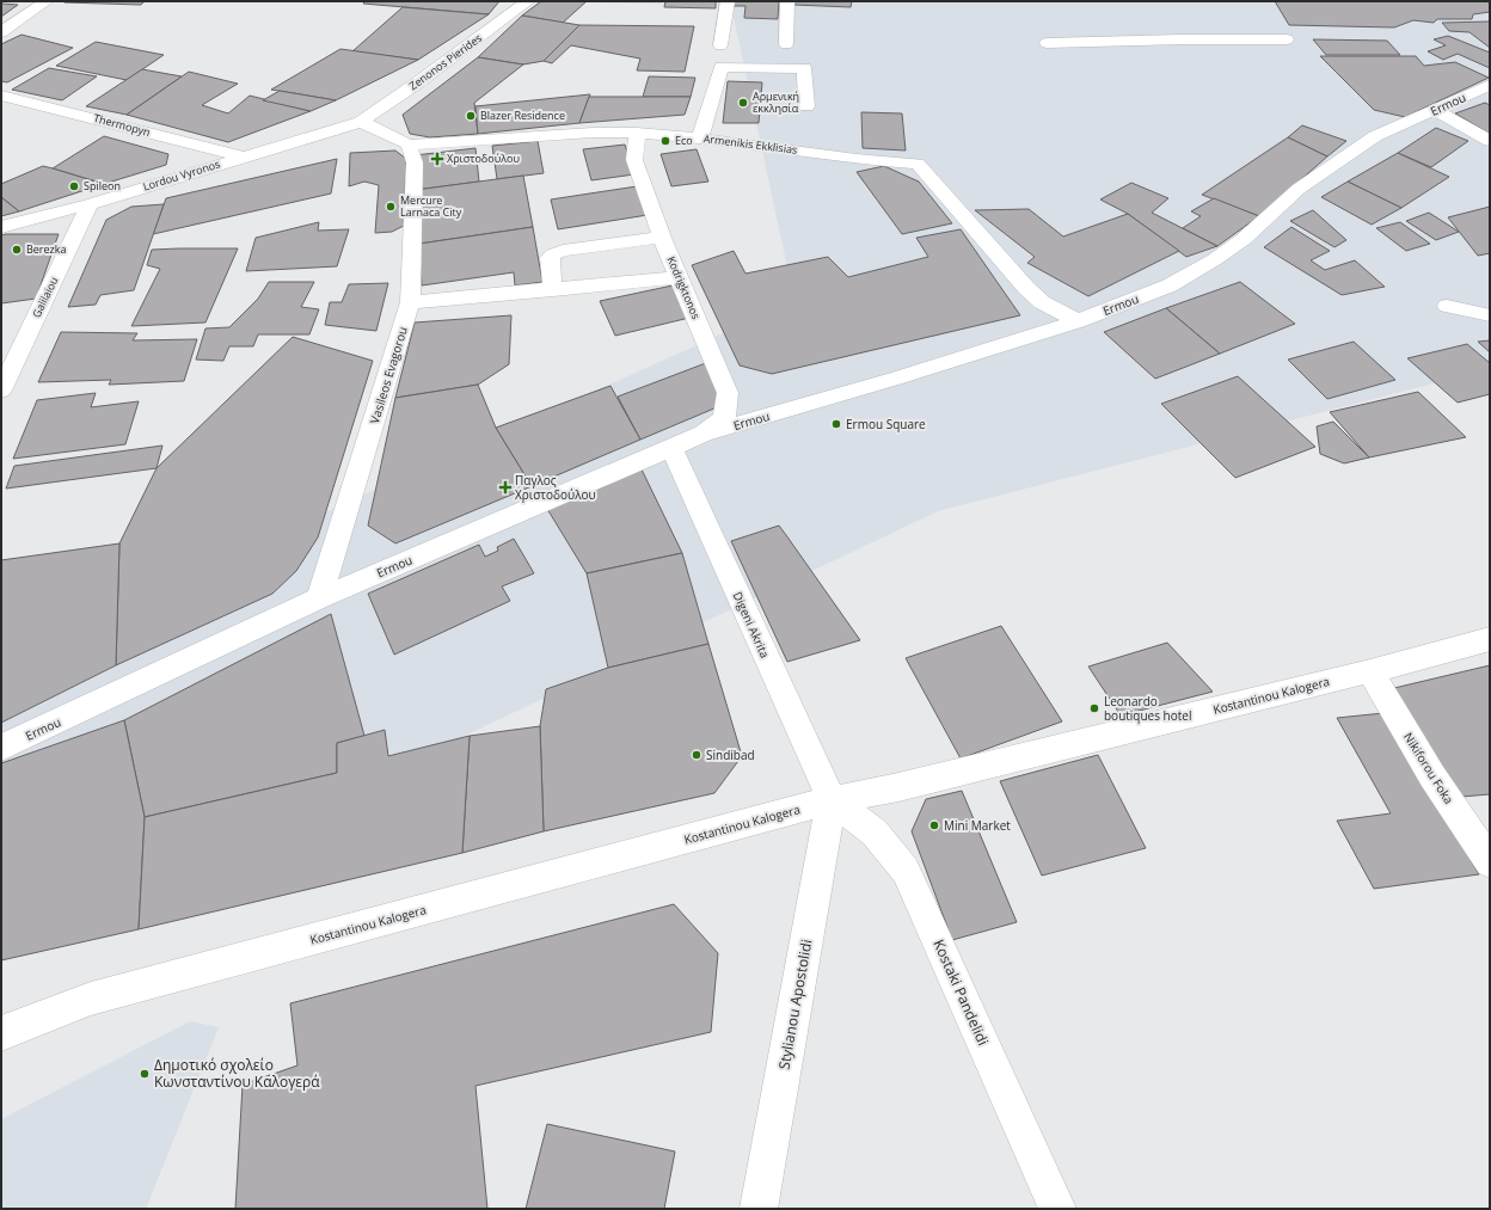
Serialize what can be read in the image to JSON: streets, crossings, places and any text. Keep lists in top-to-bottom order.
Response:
{
  "streets": {
    "street": [
      "Zenonos Pierides",
      "Ermou",
      "Thermopyn",
      "Armenikis Ekklisias",
      "Lordou Vyronos",
      "Kodrigktonos",
      "Galilaiou",
      "Vasileos Evagorou",
      "Digeni Akrita",
      "Kostantinou Kalogera",
      "Nikiforou Foka",
      "Kostaki Pandelidi",
      "Stylianou Apostolidi"
    ]
  },
  "crossings": [
    ["Zenonos Pierides", "Lordou Vyronos"],
    ["Ermou", "Armenikis Ekklisias"],
    ["Ermou", "Kodrigktonos"],
    ["Ermou", "Vasileos Evagorou"],
    ["Ermou", "Digeni Akrita"],
    ["Thermopyn", "Lordou Vyronos"],
    ["Armenikis Ekklisias", "Kodrigktonos"],
    ["Armenikis Ekklisias", "Vasileos Evagorou"],
    ["Lordou Vyronos", "Galilaiou"],
    ["Digeni Akrita", "Kostantinou Kalogera"],
    ["Digeni Akrita", "Kostaki Pandelidi"],
    ["Digeni Akrita", "Stylianou Apostolidi"],
    ["Kostantinou Kalogera", "Nikiforou Foka"],
    ["Kostantinou Kalogera", "Kostaki Pandelidi"],
    ["Kostantinou Kalogera", "Stylianou Apostolidi"],
    ["Kostaki Pandelidi", "Stylianou Apostolidi"]
  ],
  "places": {
    "other": [
      "Αρμενική εκκλησία",
      "Blazer Residence",
      "Eco",
      "Spileon",
      "Mercure Larnaca City",
      "Berezka",
      "Ermou Square",
      "Leonardo boutiques hotel",
      "Sindibad",
      "Mini Market",
      "Δημοτικό σχολείο Κωνσταντίνου Καλογερά"
    ],
    "health": ["Χριστοδούλου", "Παγλος Χριστοδούλου"]
  }
}
